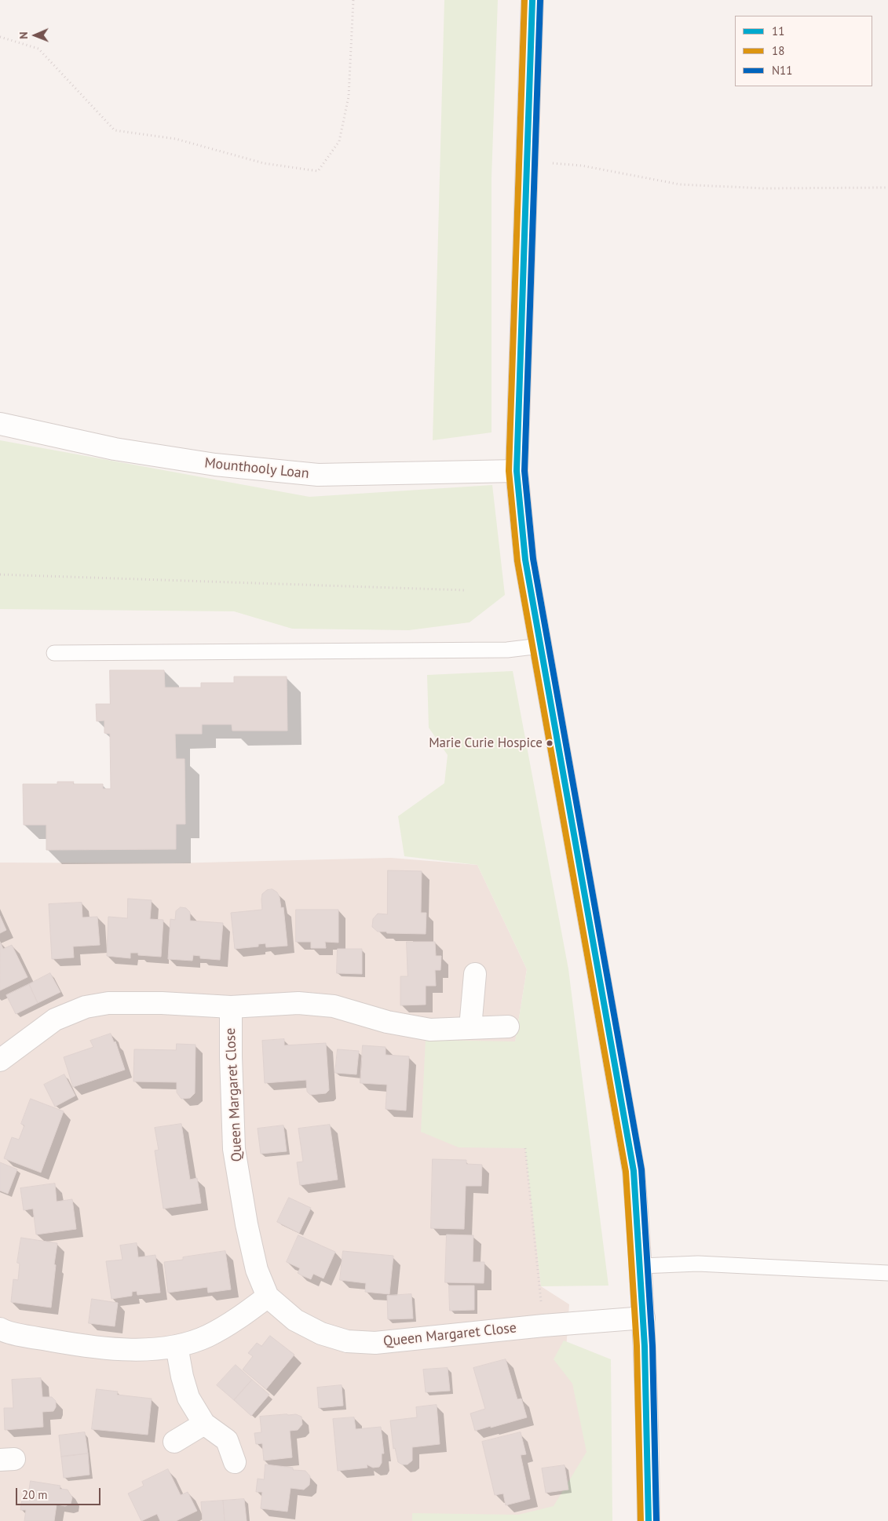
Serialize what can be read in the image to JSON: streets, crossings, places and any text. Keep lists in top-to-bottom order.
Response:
{
  "streets": {
    "street": ["Mounthooly Loan", "Queen Margaret Close"]
  },
  "places": ["Marie Curie Hospice"],
  "lines": ["transit line 11", "transit line 18", "transit line N11"],
  "legend": ["11", "18", "N11"],
  "scale_bar": "20 m",
  "north": "left"
}
